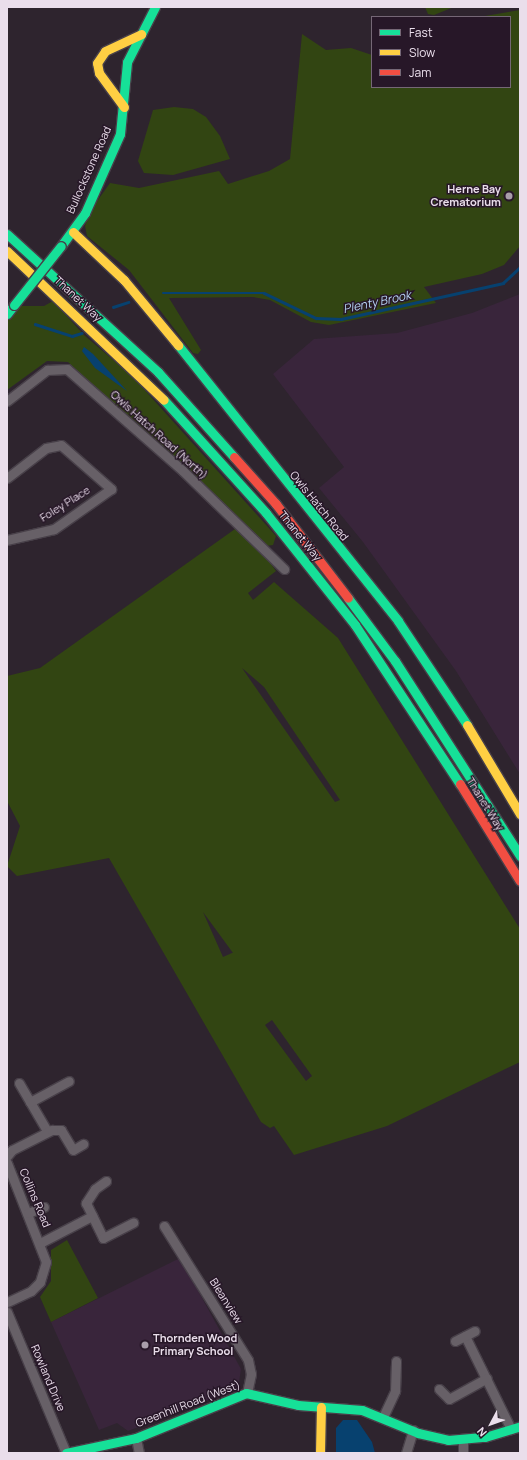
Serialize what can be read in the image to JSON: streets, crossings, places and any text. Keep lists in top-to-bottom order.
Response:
{
  "streets": {
    "main road": [
      "Bullockstone Road",
      "Thanet Way",
      "Owls Hatch Road",
      "Greenhill Road (West)"
    ],
    "street": [
      "Owls Hatch Road (North)",
      "Foley Place",
      "Collins Road",
      "Bleanview",
      "Rowland Drive"
    ]
  },
  "crossings": [
    ["Bullockstone Road", "Owls Hatch Road"],
    ["Bleanview", "Greenhill Road (West)"],
    ["Rowland Drive", "Greenhill Road (West)"]
  ],
  "water": ["Plenty Brook"],
  "places": ["Herne Bay Crematorium", "Thornden Wood Primary School"],
  "legend": ["Fast", "Slow", "Jam"],
  "north": "bottom left"
}
